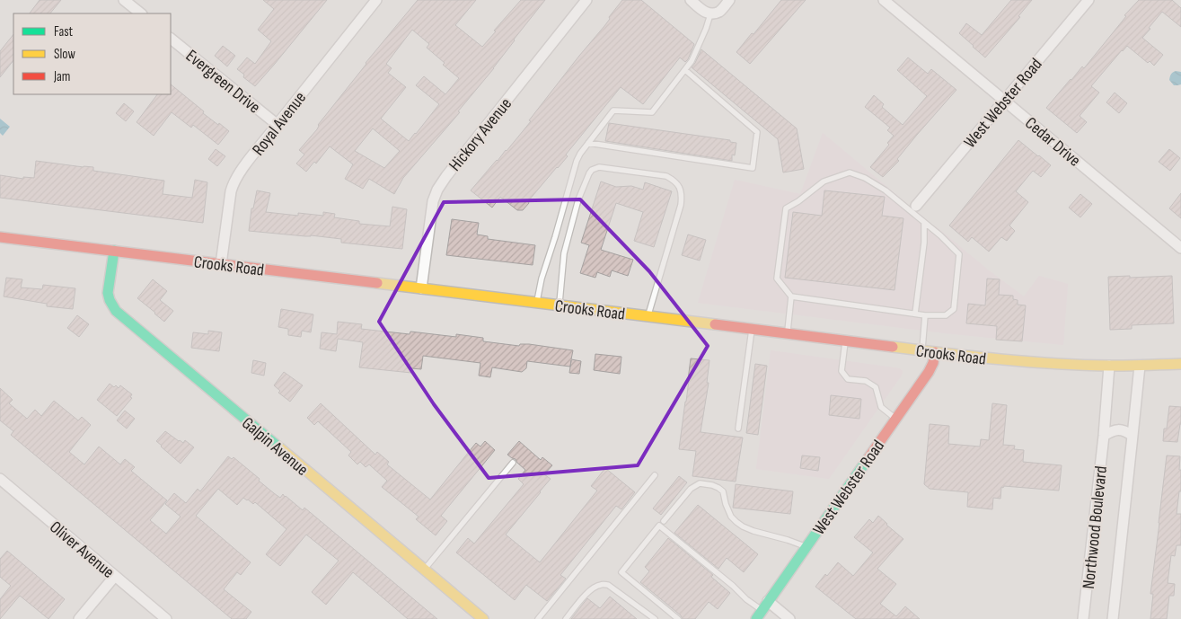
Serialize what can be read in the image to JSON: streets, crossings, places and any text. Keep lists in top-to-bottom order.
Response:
{
  "streets": {
    "main road": ["West Webster Road", "Crooks Road", "Galpin Avenue"],
    "street": [
      "Evergreen Drive",
      "Royal Avenue",
      "Hickory Avenue",
      "Cedar Drive",
      "Northwood Boulevard",
      "Oliver Avenue"
    ]
  },
  "crossings": [
    ["Evergreen Drive", "Royal Avenue"],
    ["West Webster Road", "Cedar Drive"],
    ["West Webster Road", "Crooks Road"],
    ["Royal Avenue", "Crooks Road"],
    ["Hickory Avenue", "Crooks Road"],
    ["Crooks Road", "Galpin Avenue"],
    ["Crooks Road", "Northwood Boulevard"]
  ],
  "legend": ["Fast", "Slow", "Jam"]
}
